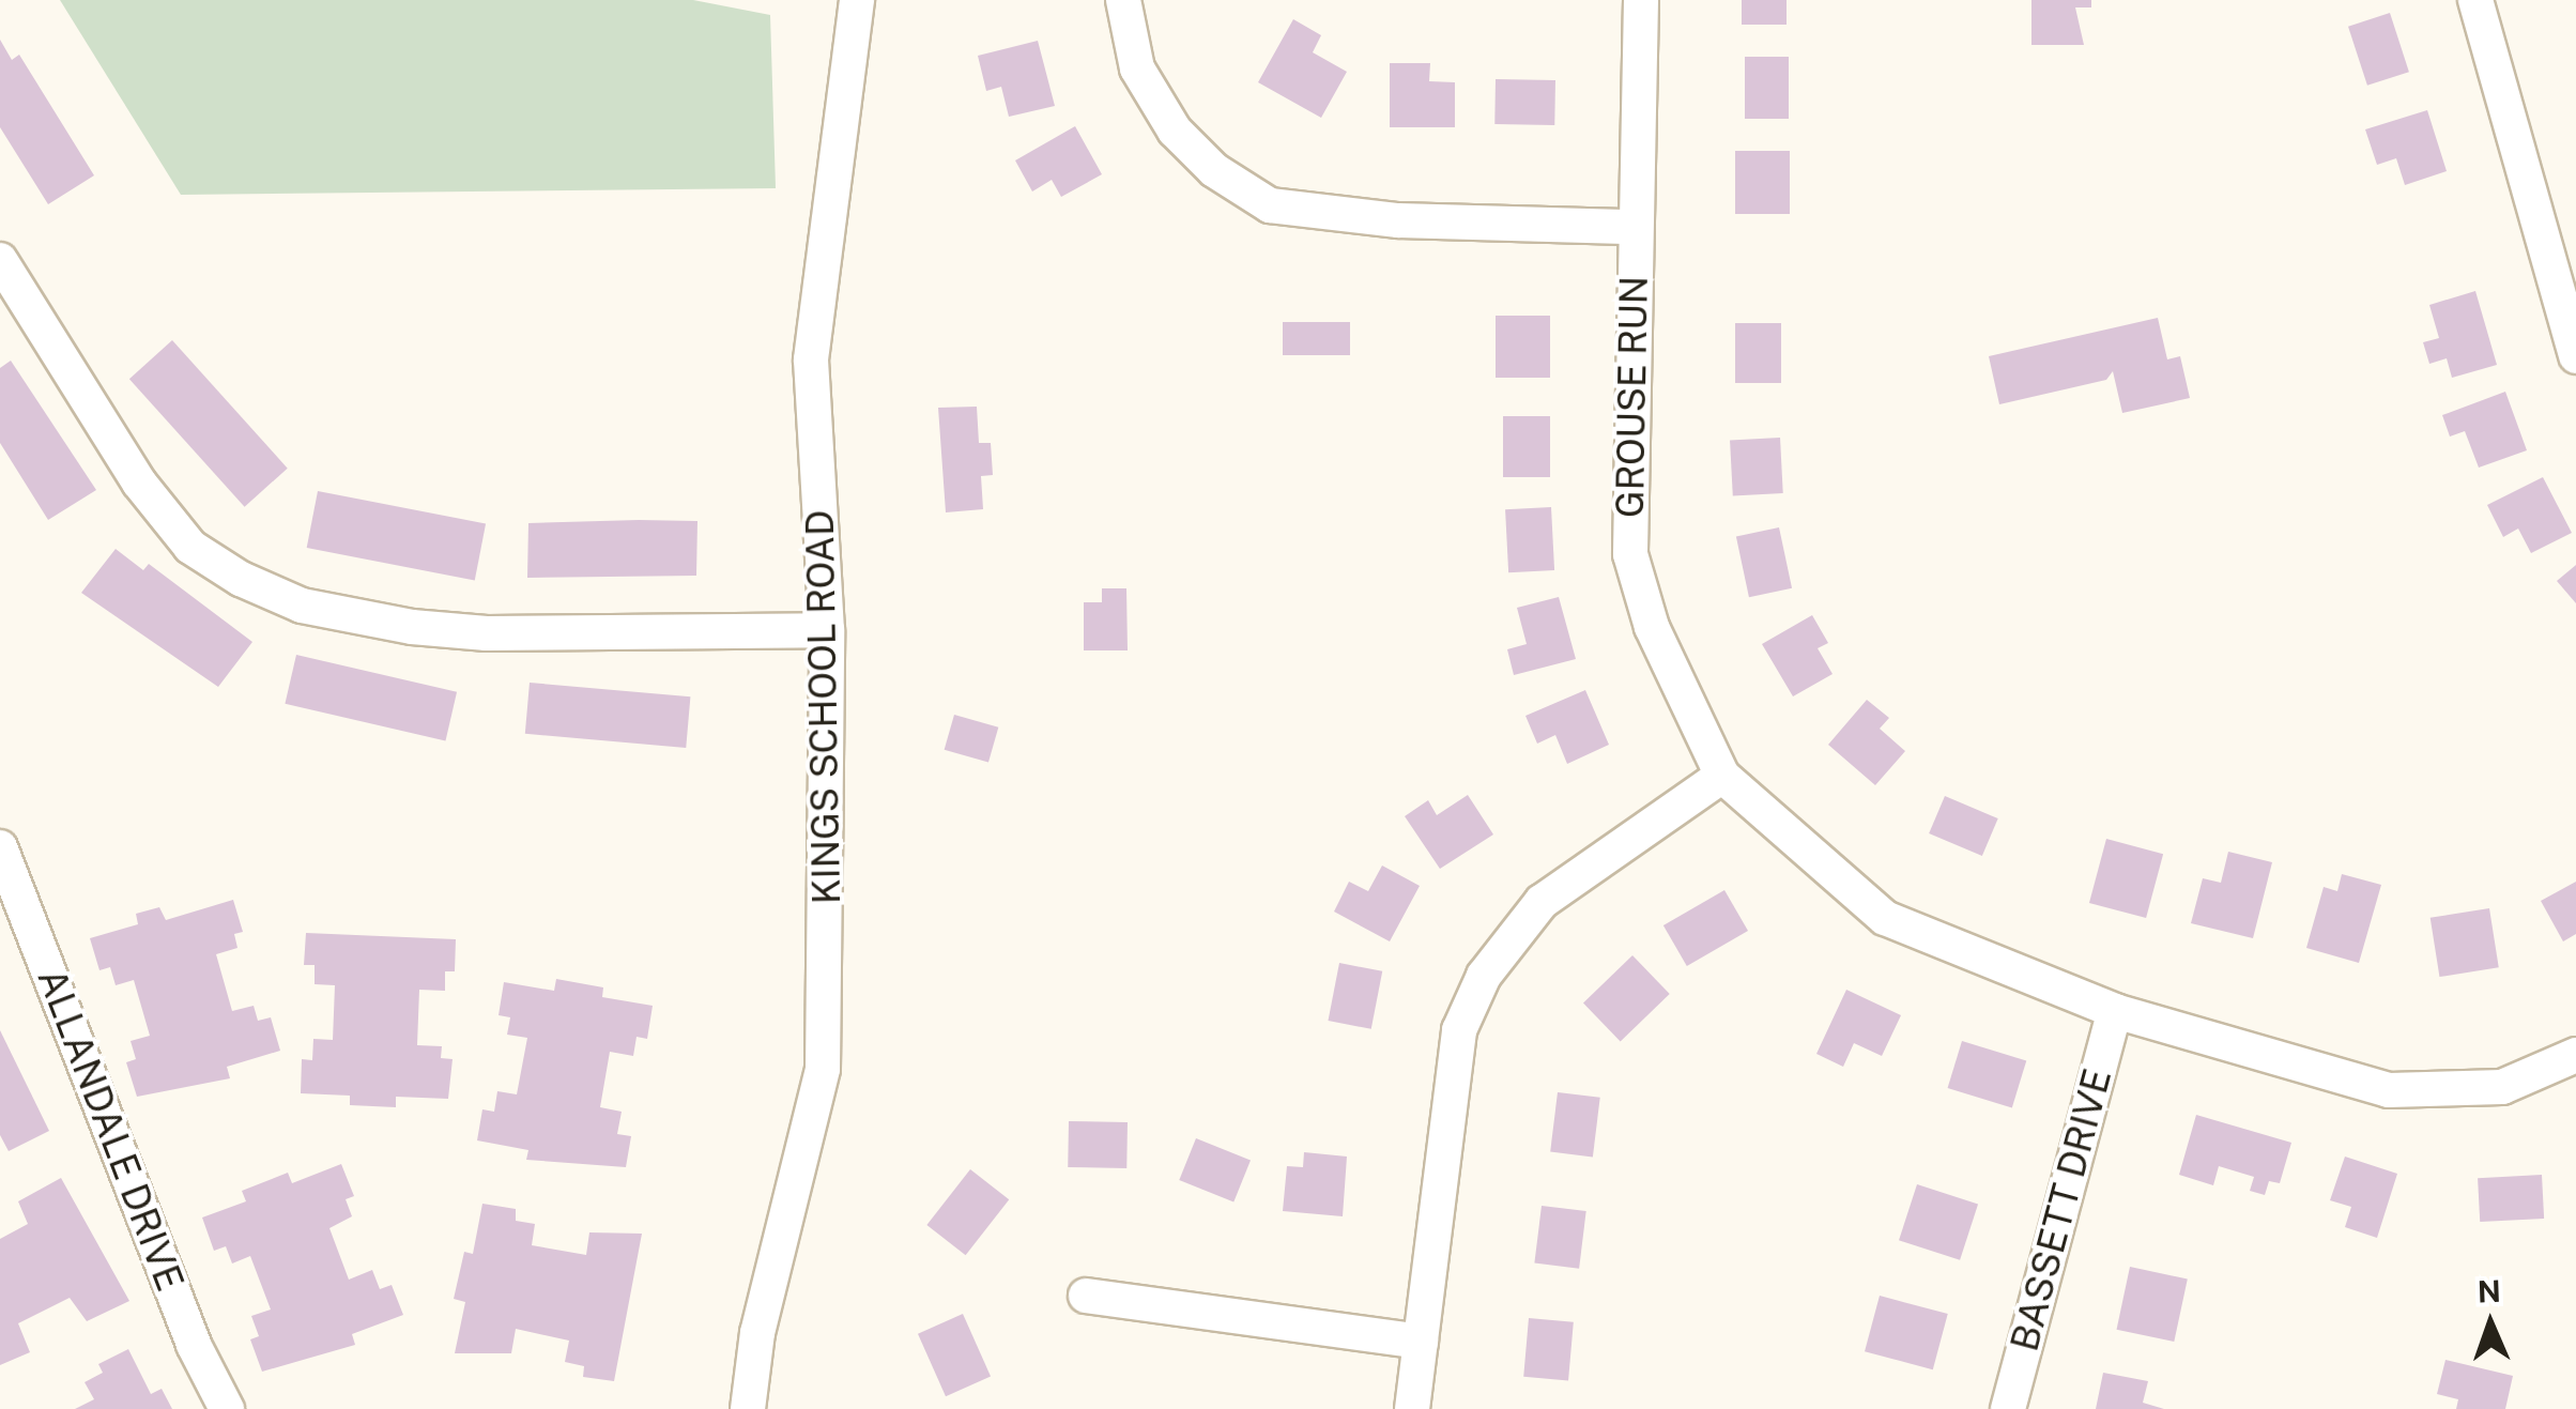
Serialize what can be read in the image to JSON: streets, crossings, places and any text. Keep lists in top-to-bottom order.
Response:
{
  "streets": {
    "street": [
      "GROUSE RUN",
      "KINGS SCHOOL ROAD",
      "ALLANDALE DRIVE",
      "BASSETT DRIVE"
    ]
  },
  "north": "top"
}
